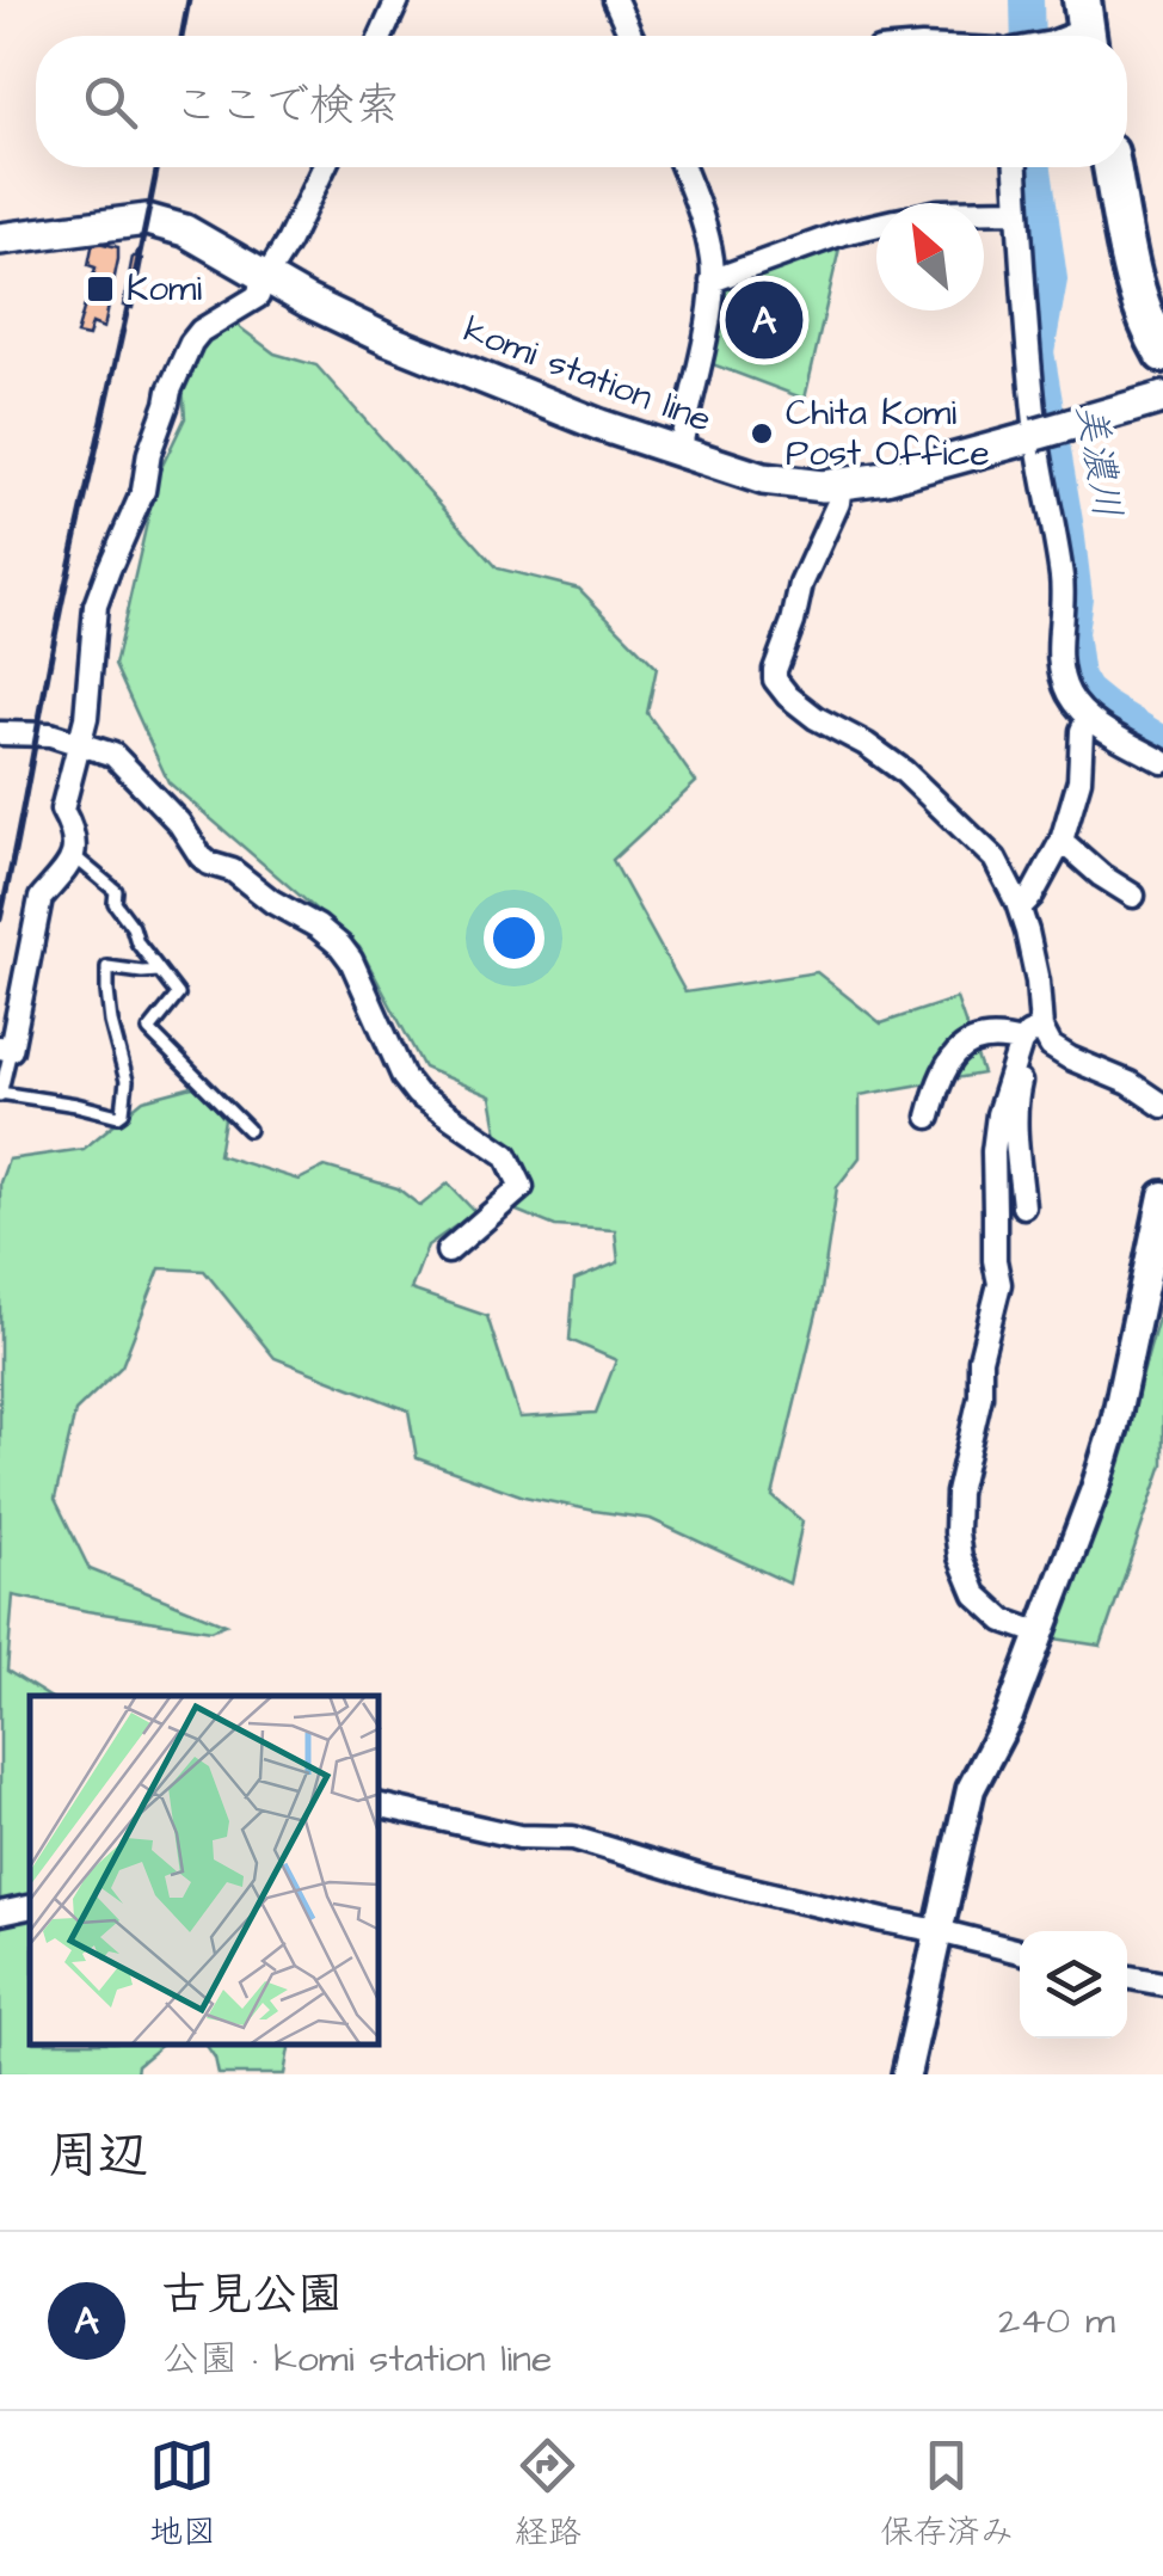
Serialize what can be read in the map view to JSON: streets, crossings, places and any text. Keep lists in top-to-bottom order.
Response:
{
  "streets": {
    "main road": ["komi station line"]
  },
  "water": ["美濃川"],
  "places": {
    "transit": ["Komi"],
    "other": ["Chita Komi Post Office"]
  },
  "north": "top left",
  "page": {
    "search": "ここで検索",
    "pins": "A",
    "heading": "周辺",
    "list": [
      {
        "mark": "A",
        "name": "古見公園",
        "note": "公園 · komi station line",
        "value": "240 m"
      }
    ],
    "nav": ["地図", "経路", "保存済み"]
  }
}
